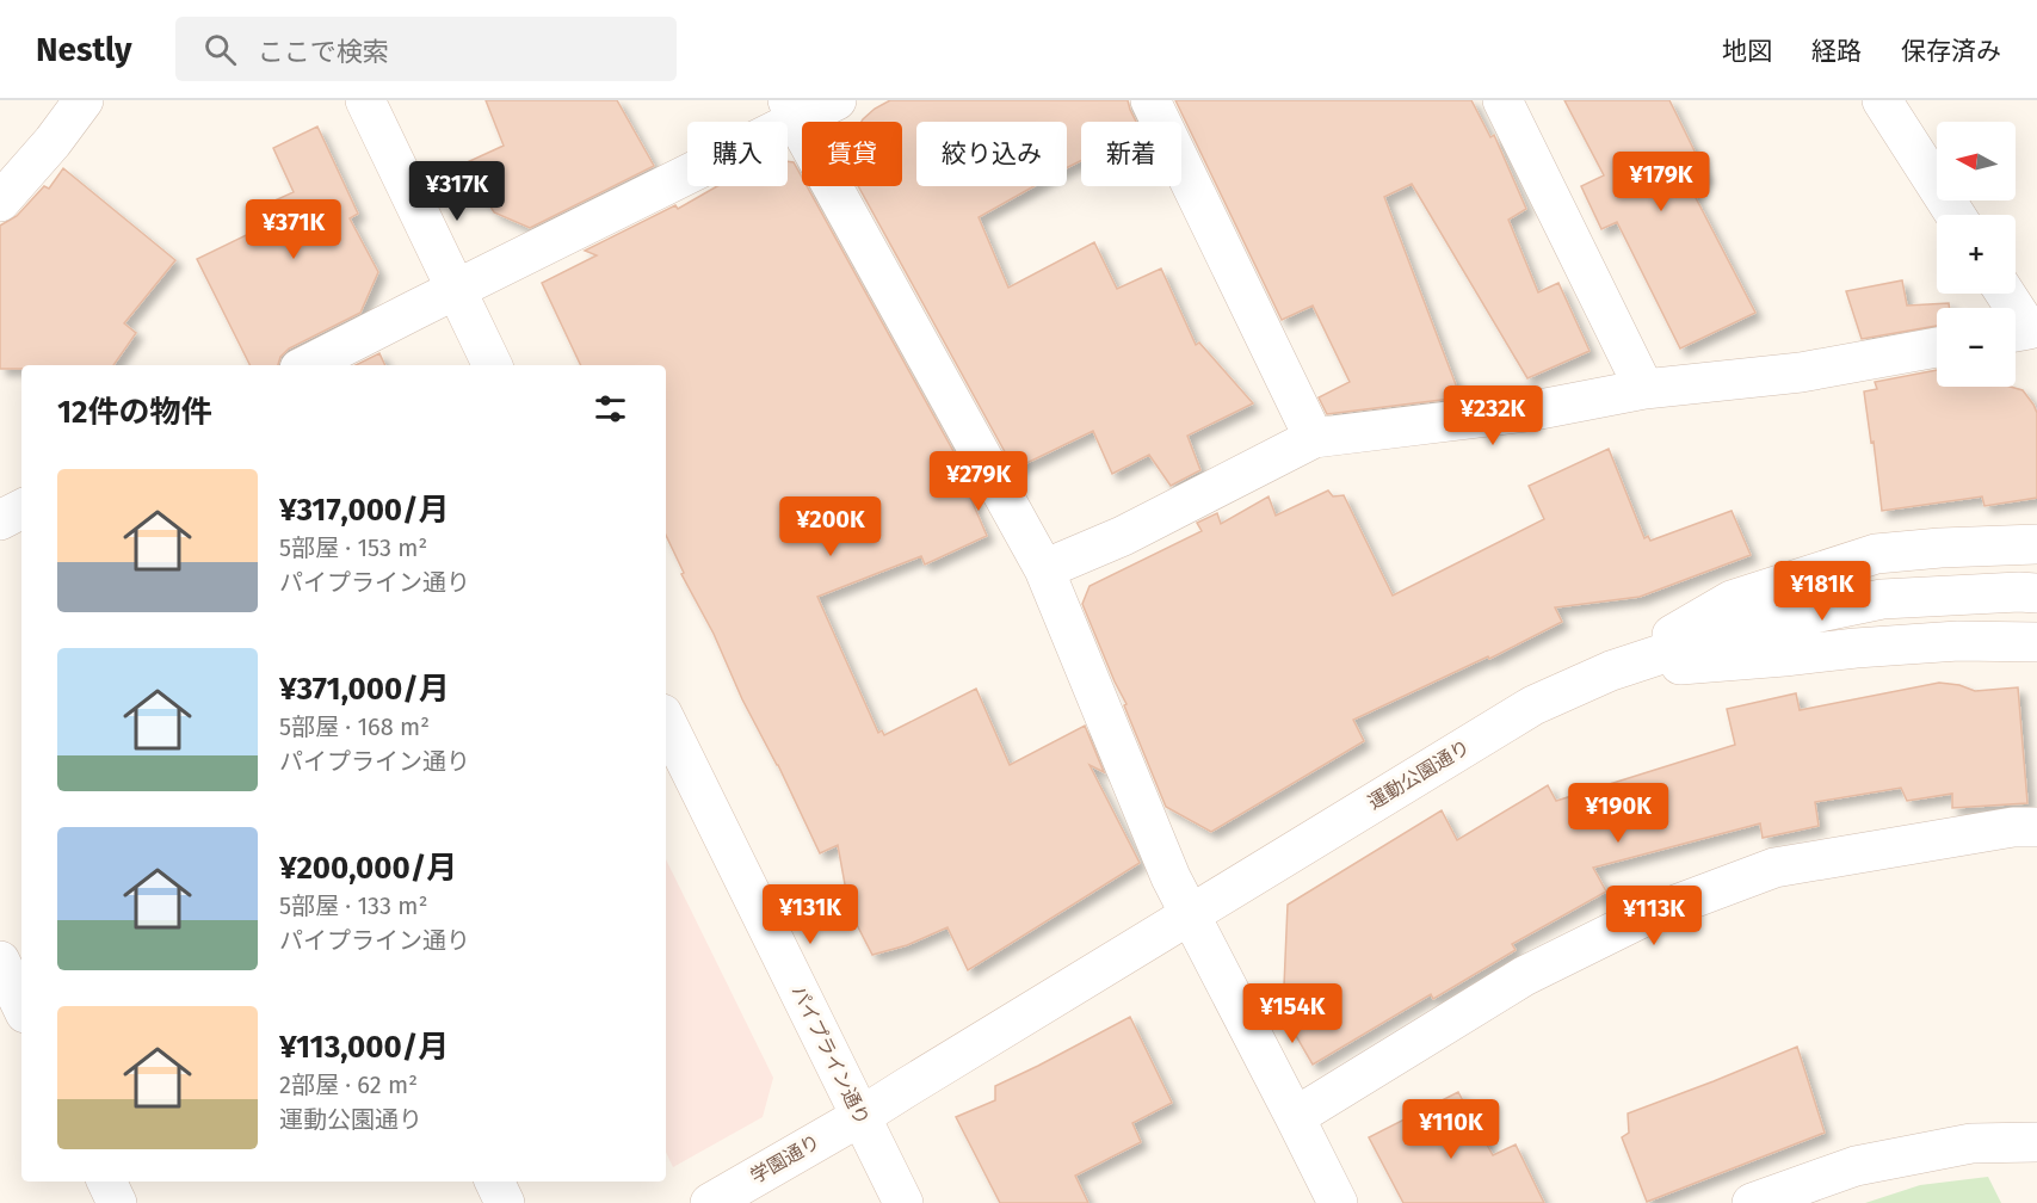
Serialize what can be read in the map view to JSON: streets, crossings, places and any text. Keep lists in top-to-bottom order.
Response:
{
  "streets": {
    "street": ["運動公園通り", "パイプライン通り", "学園通り"]
  },
  "crossings": [
    ["運動公園通り", "パイプライン通り"],
    ["運動公園通り", "学園通り"],
    ["パイプライン通り", "学園通り"]
  ],
  "north": "left",
  "page": {
    "header": "Nestly",
    "search": "ここで検索",
    "nav": ["地図", "経路", "保存済み"],
    "map_buttons": ["+", "−"],
    "chip": [
      "購入",
      "賃貸",
      "絞り込み",
      "新着"
    ],
    "price": [
      "¥179K",
      "¥317K",
      "¥371K",
      "¥232K",
      "¥279K",
      "¥200K",
      "¥181K",
      "¥190K",
      "¥131K",
      "¥113K",
      "¥154K",
      "¥110K"
    ],
    "heading": "12件の物件",
    "list": [
      {
        "name": "¥317,000/月",
        "note": "5部屋 · 153 m² · パイプライン通り"
      },
      {
        "name": "¥371,000/月",
        "note": "5部屋 · 168 m² · パイプライン通り"
      },
      {
        "name": "¥200,000/月",
        "note": "5部屋 · 133 m² · パイプライン通り"
      },
      {
        "name": "¥113,000/月",
        "note": "2部屋 · 62 m² · 運動公園通り"
      }
    ]
  }
}
